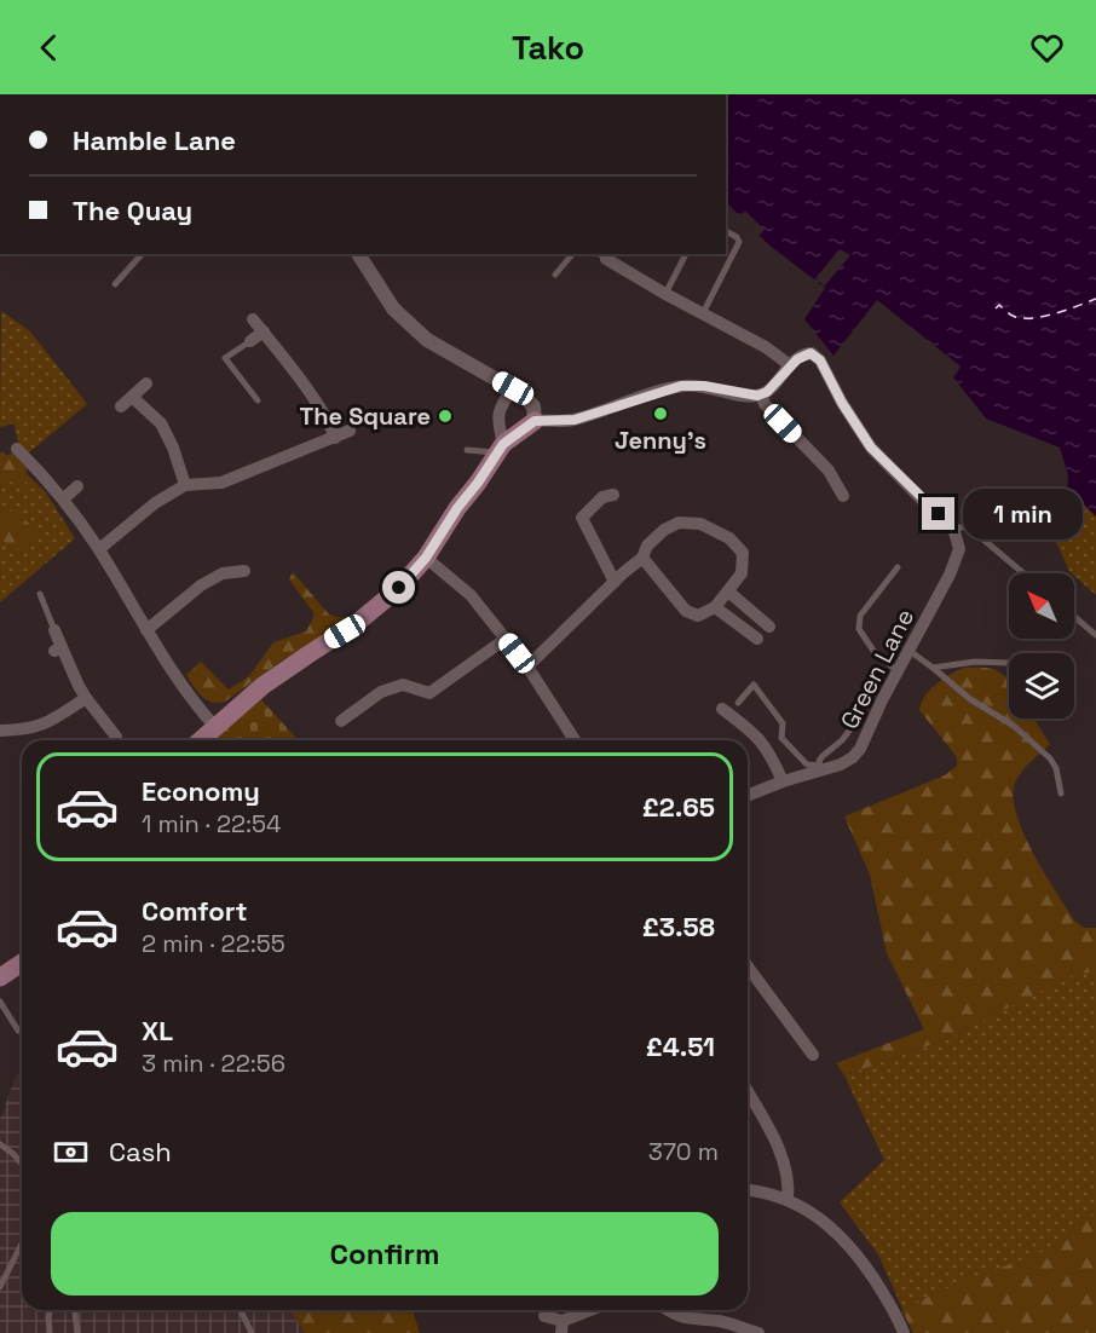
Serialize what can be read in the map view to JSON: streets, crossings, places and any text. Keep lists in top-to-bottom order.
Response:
{
  "streets": {
    "street": ["Green Lane"]
  },
  "places": ["Jenny's", "The Square"],
  "north": "top left",
  "page": {
    "header": "Tako",
    "banner": ["Hamble Lane", "The Quay"],
    "bubble": "1 min",
    "list": [
      {
        "name": "Economy",
        "note": "1 min · 22:54",
        "value": "£2.65"
      },
      {
        "name": "Comfort",
        "note": "2 min · 22:55",
        "value": "£3.58"
      },
      {
        "name": "XL",
        "note": "3 min · 22:56",
        "value": "£4.51"
      }
    ],
    "pay": ["Cash", "370 m"],
    "buttons": "Confirm"
  }
}
